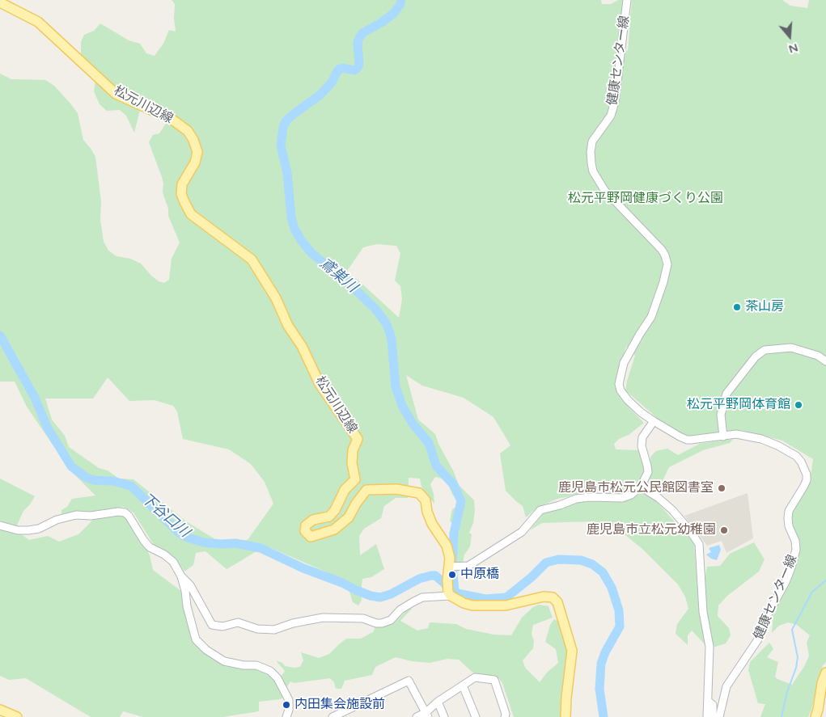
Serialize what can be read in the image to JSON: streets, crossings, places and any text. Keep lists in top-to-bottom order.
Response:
{
  "streets": {
    "main road": ["松元川辺線"],
    "street": ["健康センター線"]
  },
  "water": ["鳶巣川", "下谷口川"],
  "parks": ["松元平野岡健康づくり公園"],
  "places": [
    "茶山房",
    "松元平野岡体育館",
    "鹿児島市松元公民館図書室",
    "鹿児島市立松元幼稚園",
    "中原橋",
    "内田集会施設前"
  ],
  "north": "bottom"
}
